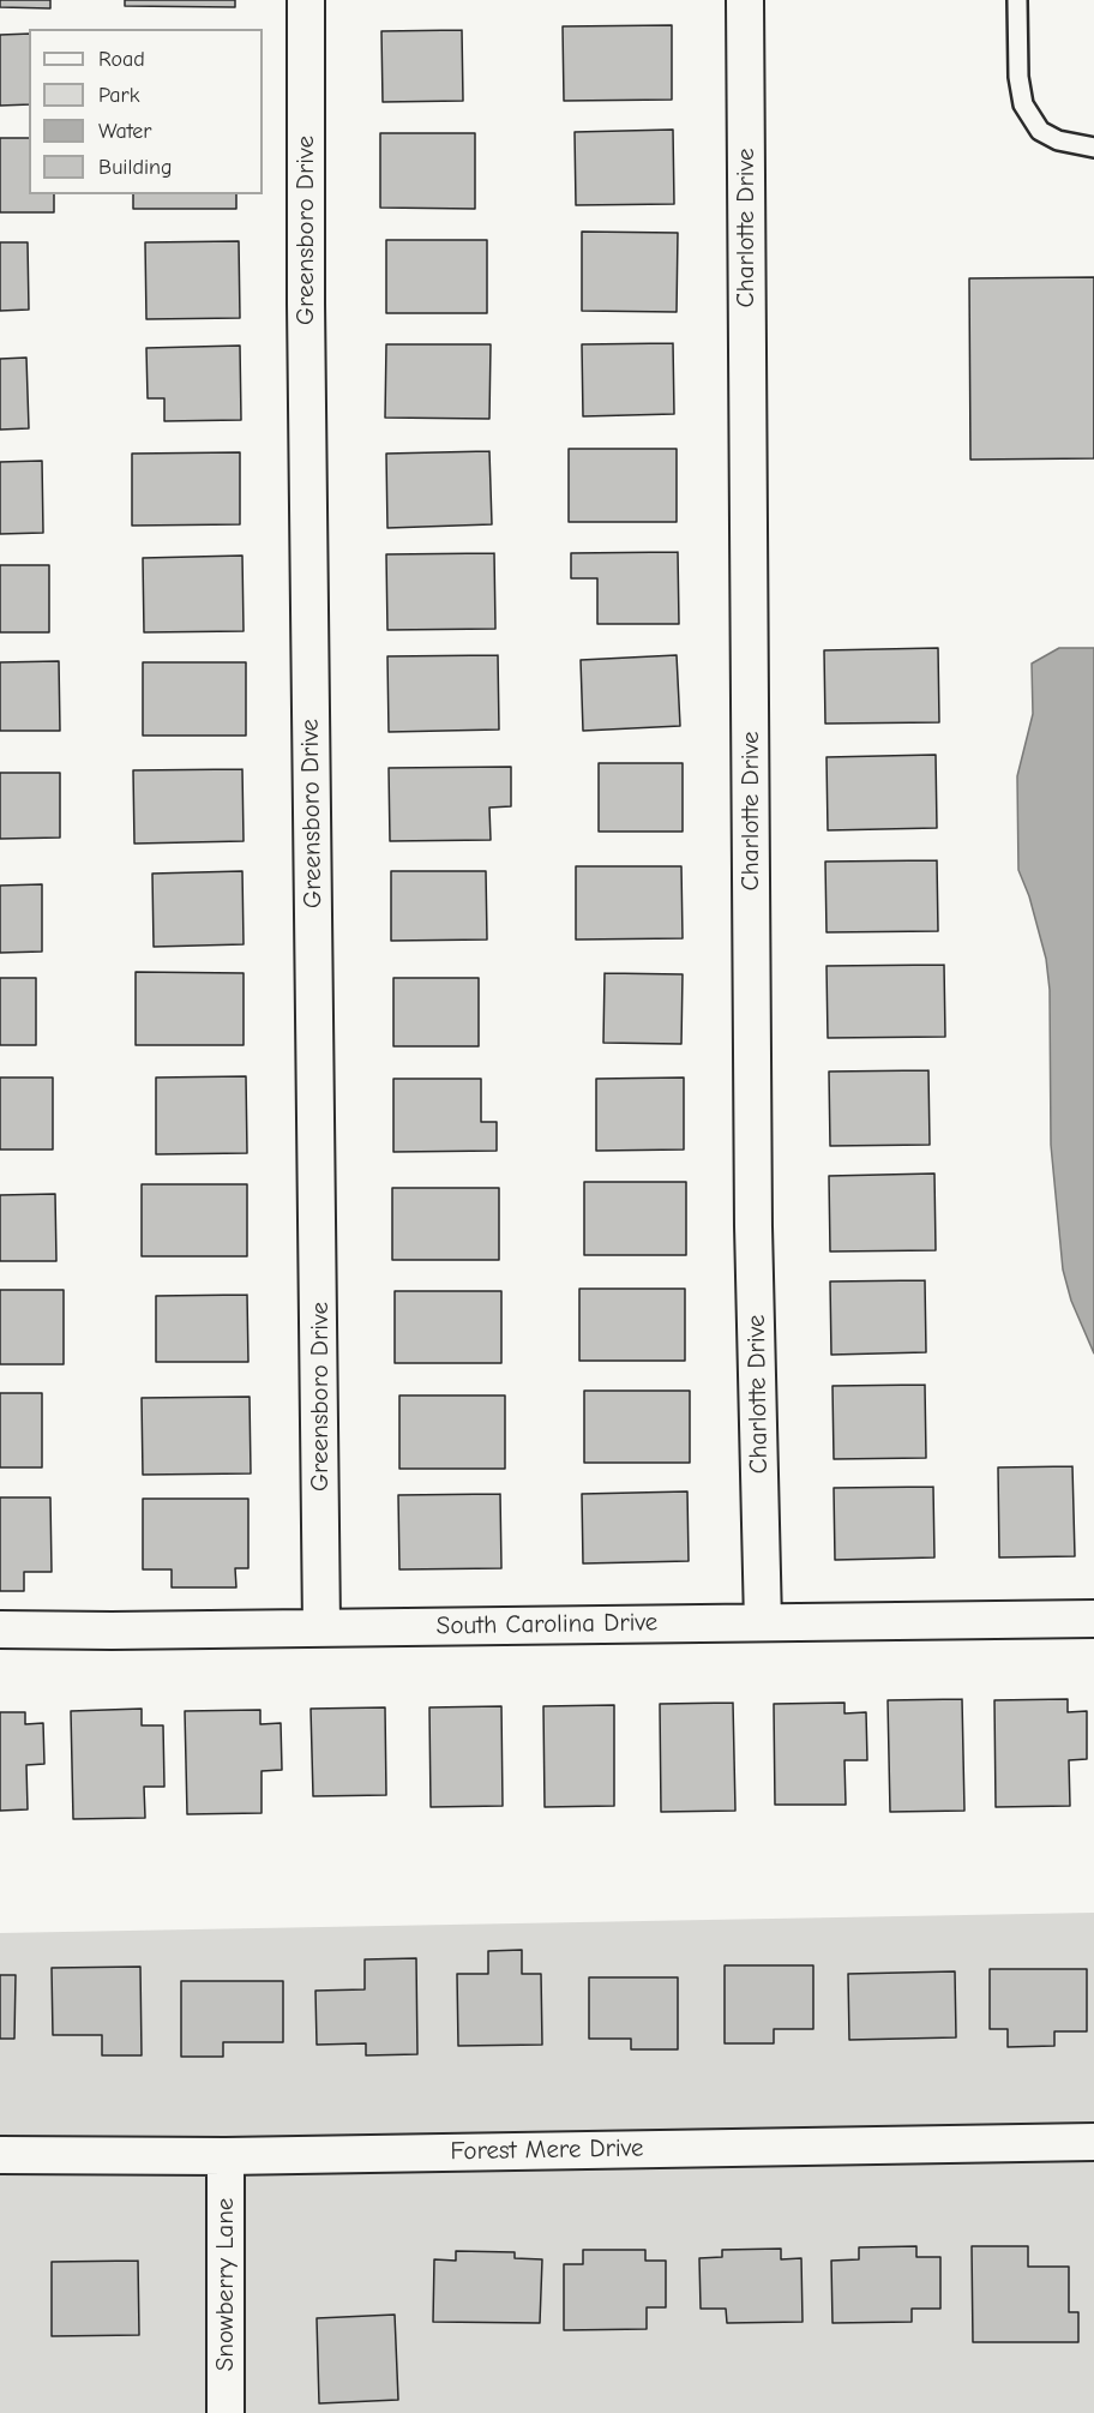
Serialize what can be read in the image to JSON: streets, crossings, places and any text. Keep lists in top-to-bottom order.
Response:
{
  "streets": {
    "street": [
      "Charlotte Drive",
      "Greensboro Drive",
      "South Carolina Drive",
      "Forest Mere Drive",
      "Snowberry Lane"
    ]
  },
  "crossings": [
    ["Charlotte Drive", "South Carolina Drive"],
    ["Greensboro Drive", "South Carolina Drive"],
    ["Forest Mere Drive", "Snowberry Lane"]
  ],
  "legend": [
    "Road",
    "Park",
    "Water",
    "Building"
  ]
}
